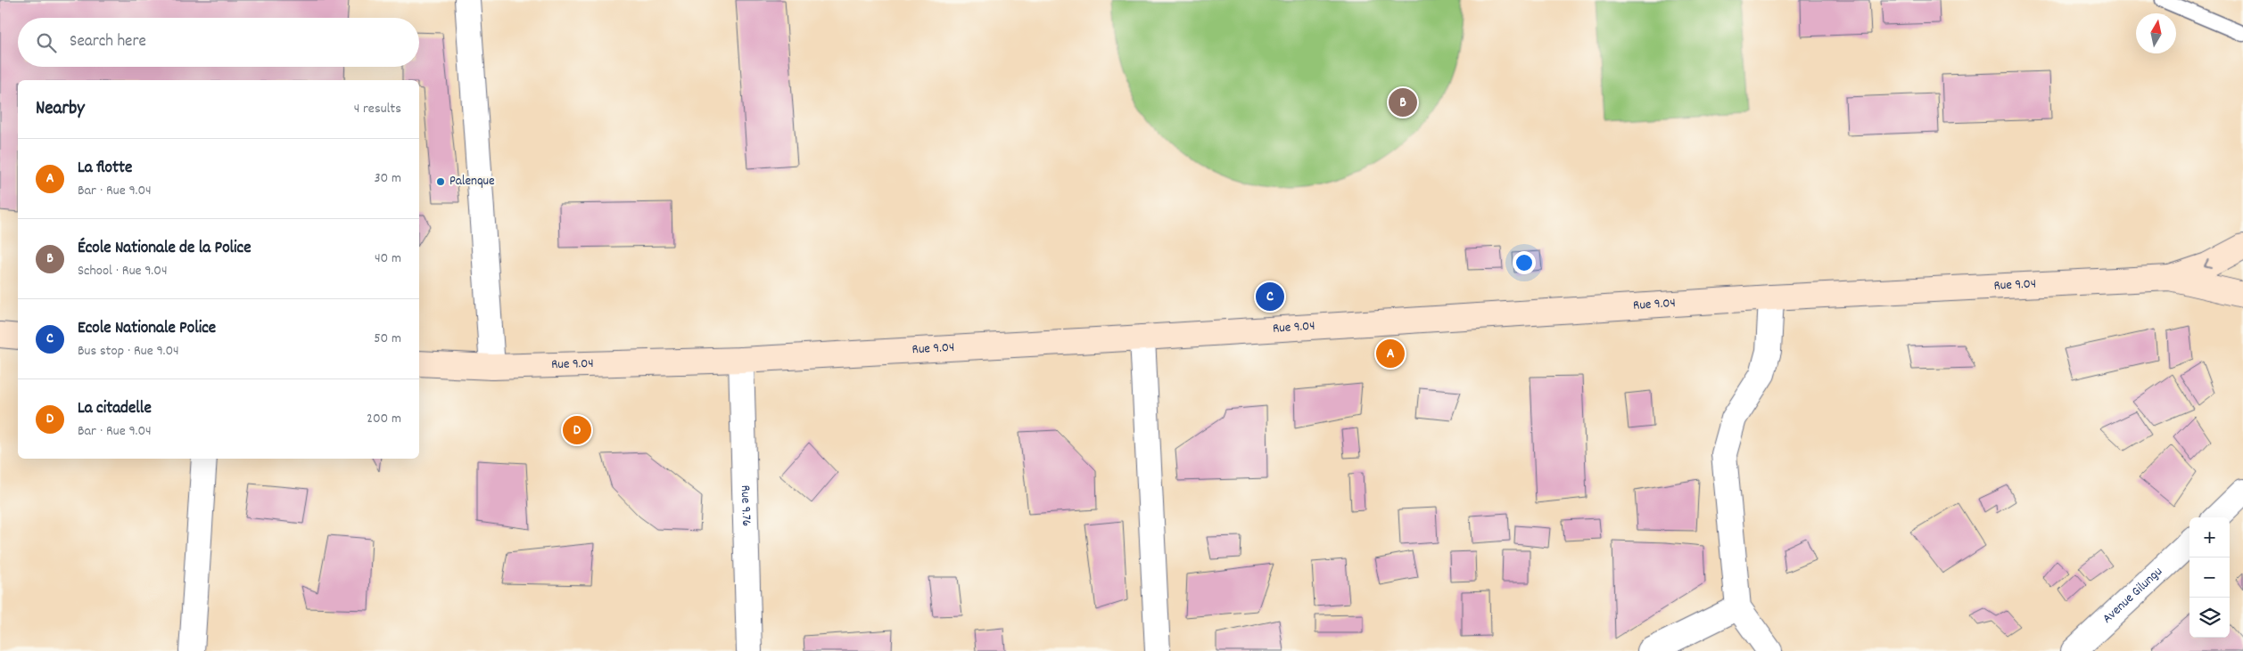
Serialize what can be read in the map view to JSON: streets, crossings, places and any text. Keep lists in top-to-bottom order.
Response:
{
  "streets": {
    "main road": ["Rue 9.04"],
    "street": ["Rue 9.76", "Avenue Gilungu"]
  },
  "crossings": [
    ["Rue 9.04", "Rue 9.76"]
  ],
  "places": ["Palenque"],
  "north": "top",
  "page": {
    "search": "Search here",
    "heading": ["Nearby", "4 results"],
    "pins": [
      "B",
      "C",
      "A",
      "D"
    ],
    "list": [
      {
        "mark": "A",
        "name": "La flotte",
        "note": "Bar · Rue 9.04",
        "value": "30 m"
      },
      {
        "mark": "B",
        "name": "École Nationale de la Police",
        "note": "School · Rue 9.04",
        "value": "40 m"
      },
      {
        "mark": "C",
        "name": "Ecole Nationale Police",
        "note": "Bus stop · Rue 9.04",
        "value": "50 m"
      },
      {
        "mark": "D",
        "name": "La citadelle",
        "note": "Bar · Rue 9.04",
        "value": "200 m"
      }
    ],
    "map_buttons": ["+", "−"]
  }
}
